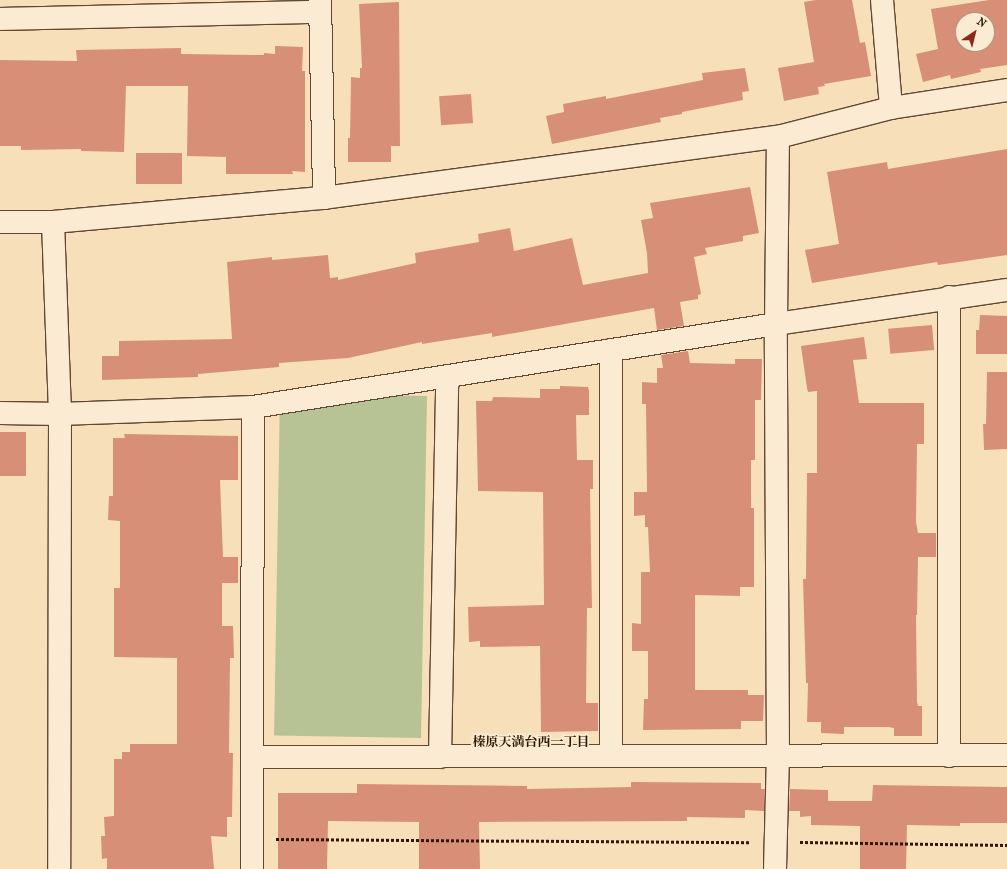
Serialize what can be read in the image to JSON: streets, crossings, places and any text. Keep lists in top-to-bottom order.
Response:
{
  "districts": ["榛原天満台西一丁目"],
  "north": "top right"
}
